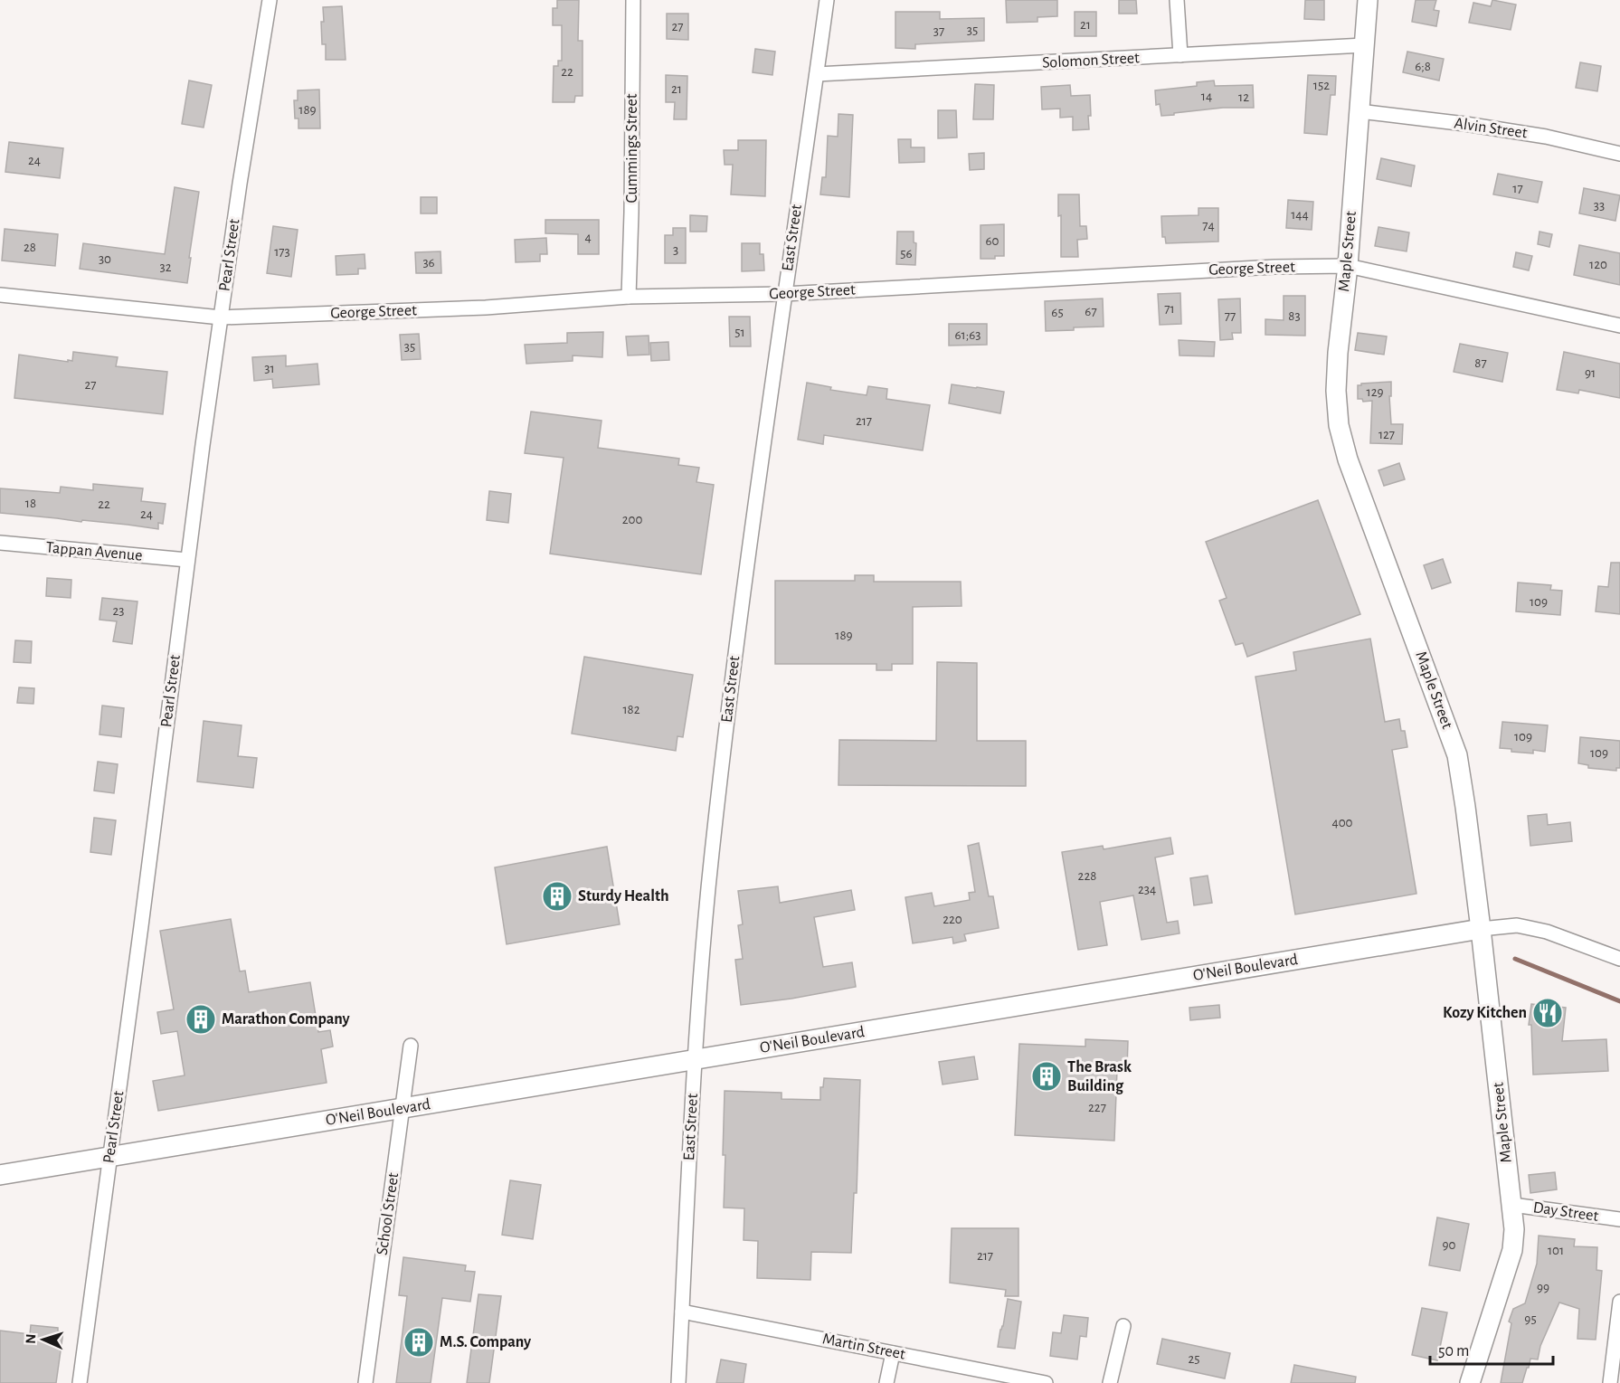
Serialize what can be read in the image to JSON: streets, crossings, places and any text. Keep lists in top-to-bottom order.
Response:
{
  "streets": {
    "main road": ["Maple Street", "O'Neil Boulevard"],
    "street": [
      "Solomon Street",
      "Alvin Street",
      "Cummings Street",
      "East Street",
      "Pearl Street",
      "George Street",
      "Tappan Avenue",
      "Day Street",
      "School Street",
      "Martin Street"
    ]
  },
  "crossings": [
    ["Solomon Street", "East Street"],
    ["Solomon Street", "Maple Street"],
    ["Alvin Street", "Maple Street"],
    ["Cummings Street", "George Street"],
    ["East Street", "George Street"],
    ["East Street", "O'Neil Boulevard"],
    ["East Street", "Martin Street"],
    ["Maple Street", "George Street"],
    ["Maple Street", "O'Neil Boulevard"],
    ["Maple Street", "Day Street"],
    ["Pearl Street", "George Street"],
    ["Pearl Street", "Tappan Avenue"],
    ["Pearl Street", "O'Neil Boulevard"],
    ["O'Neil Boulevard", "School Street"]
  ],
  "places": {
    "building": [
      "Sturdy Health",
      "Marathon Company",
      "The Brask Building",
      "M.S. Company"
    ],
    "restaurant": ["Kozy Kitchen"]
  },
  "house_numbers": [
    "21",
    "27",
    "35",
    "37",
    "6;8",
    "22",
    "152",
    "21",
    "14",
    "12",
    "189",
    "24",
    "17",
    "33",
    "144",
    "74",
    "4",
    "60",
    "28",
    "3",
    "173",
    "56",
    "30",
    "36",
    "120",
    "32",
    "71",
    "67",
    "65",
    "77",
    "83",
    "51",
    "61;63",
    "35",
    "87",
    "31",
    "91",
    "27",
    "129",
    "217",
    "127",
    "18",
    "22",
    "24",
    "200",
    "109",
    "23",
    "189",
    "182",
    "109",
    "109",
    "400",
    "228",
    "234",
    "220",
    "227",
    "90",
    "101",
    "217",
    "99",
    "95",
    "25"
  ],
  "scale_bar": "50 m",
  "north": "left"
}
